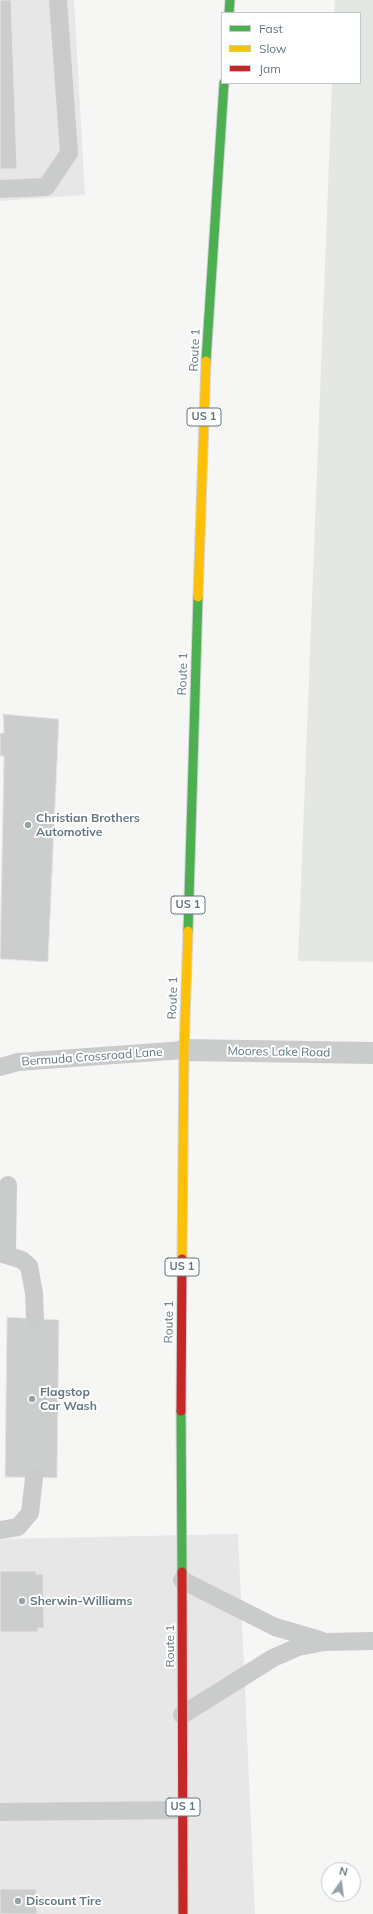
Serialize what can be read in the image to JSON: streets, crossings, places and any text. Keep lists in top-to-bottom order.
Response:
{
  "streets": {
    "main road": ["Route 1", "US 1"],
    "street": ["Moores Lake Road"],
    "lane": ["Bermuda Crossroad Lane"]
  },
  "crossings": [
    ["Route 1", "Moores Lake Road"],
    ["Route 1", "Bermuda Crossroad Lane"],
    ["Moores Lake Road", "Bermuda Crossroad Lane"]
  ],
  "places": [
    "Christian Brothers Automotive",
    "Flagstop Car Wash",
    "Sherwin-Williams",
    "Discount Tire"
  ],
  "legend": ["Fast", "Slow", "Jam"],
  "north": "top"
}
